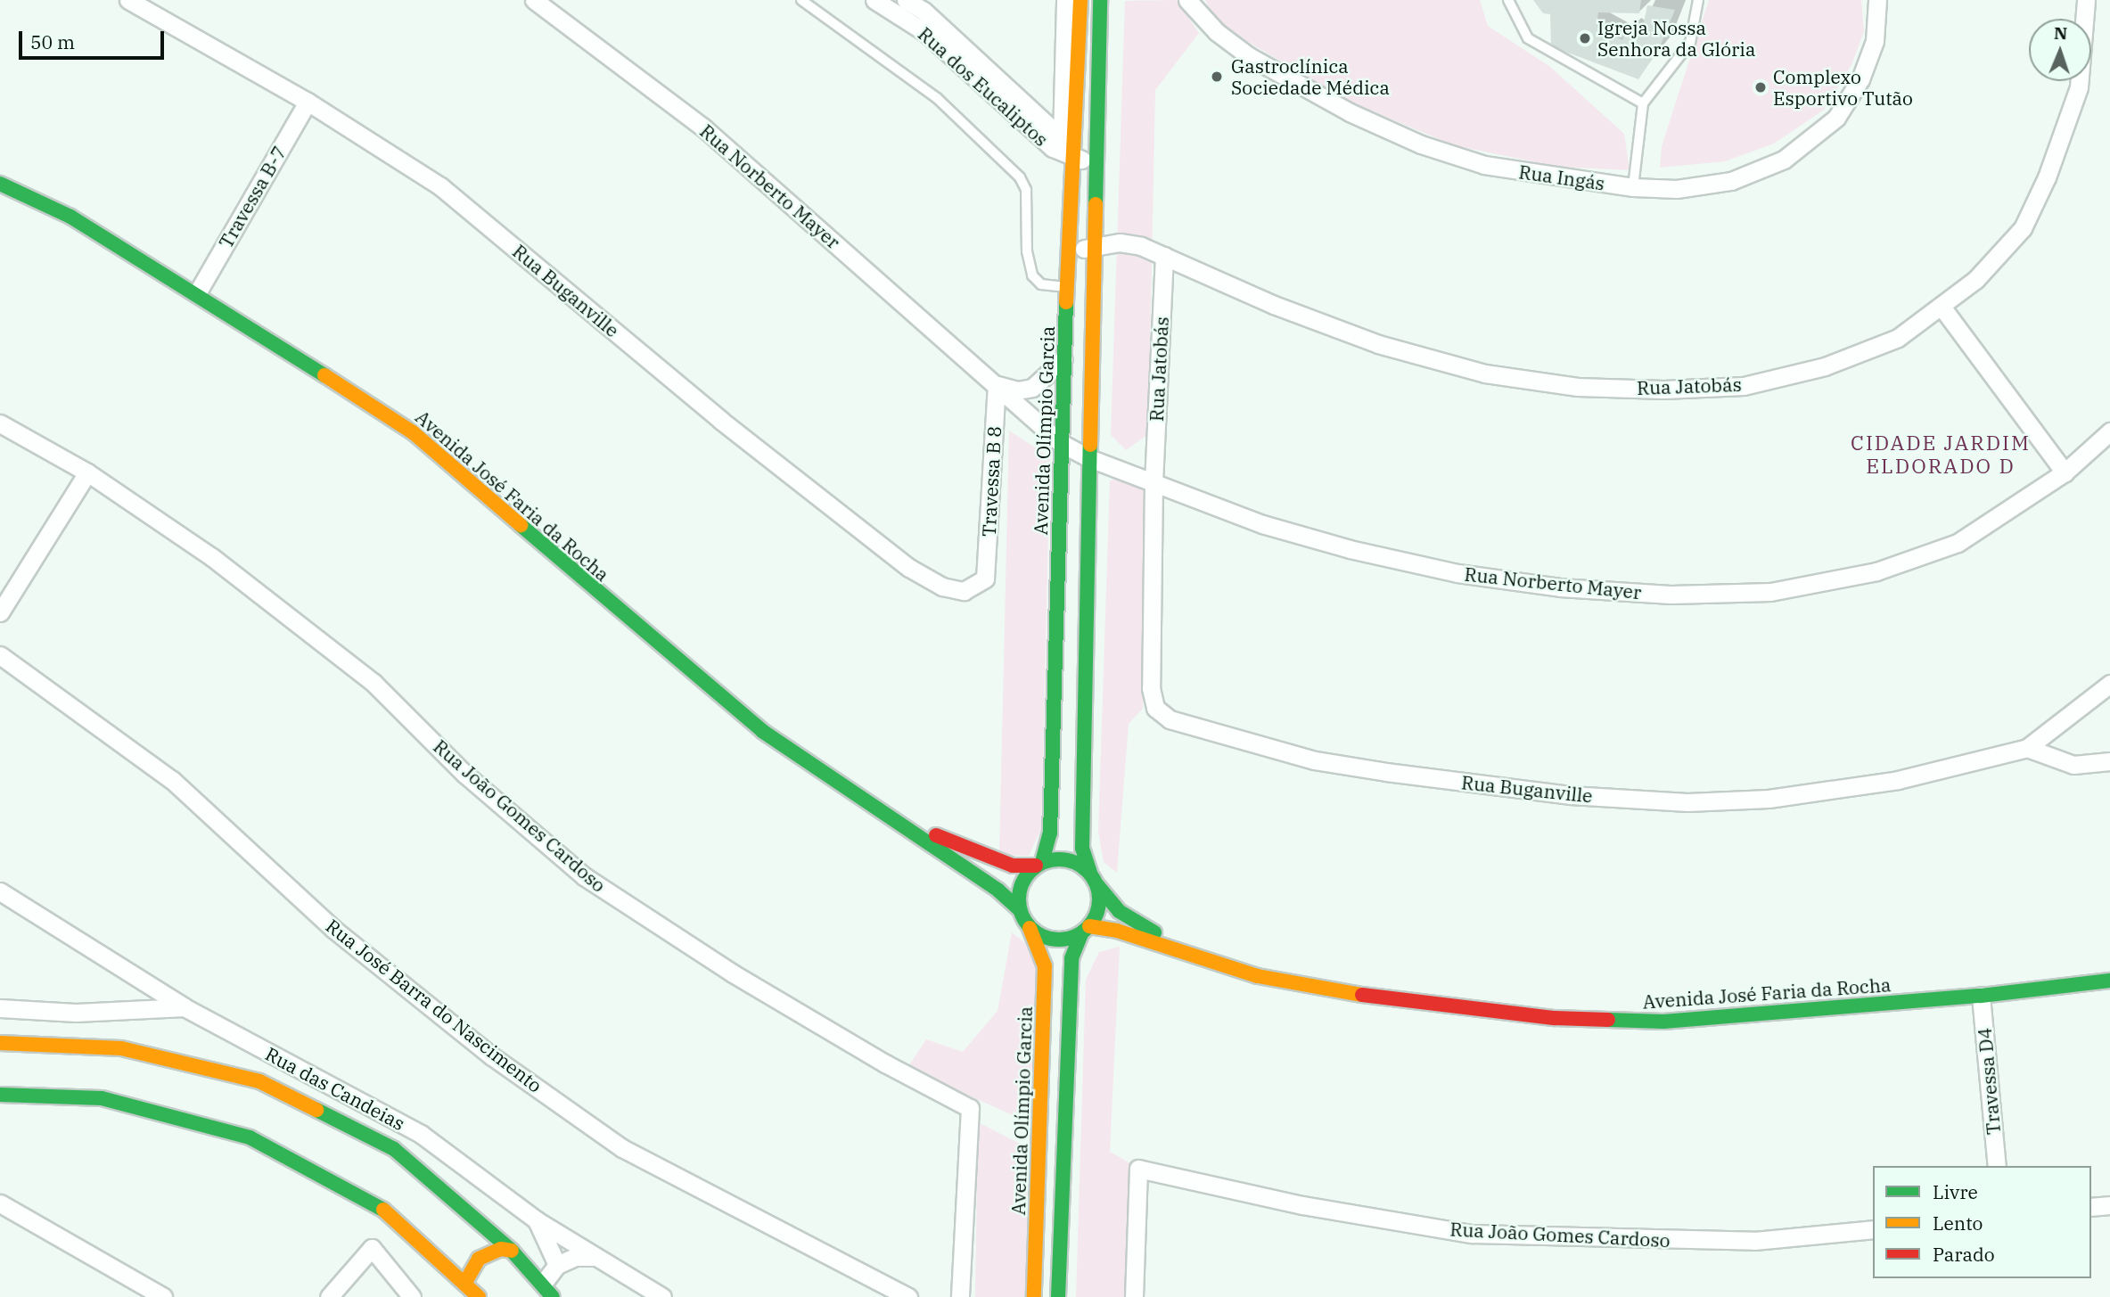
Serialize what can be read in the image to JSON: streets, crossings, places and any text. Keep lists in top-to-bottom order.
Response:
{
  "streets": {
    "street": [
      "Rua dos Eucaliptos",
      "Rua Ingás",
      "Rua Norberto Mayer",
      "Travessa B-7",
      "Rua Buganville",
      "Rua Jatobás",
      "Avenida Olímpio Garcia",
      "Travessa B 8",
      "Avenida José Faria da Rocha",
      "Rua João Gomes Cardoso",
      "Rua José Barra do Nascimento",
      "Travessa D4",
      "Rua das Candeias"
    ]
  },
  "crossings": [
    ["Rua dos Eucaliptos", "Avenida Olímpio Garcia"],
    ["Rua Norberto Mayer", "Rua Buganville"],
    ["Rua Norberto Mayer", "Rua Jatobás"],
    ["Rua Norberto Mayer", "Avenida Olímpio Garcia"],
    ["Rua Norberto Mayer", "Travessa B 8"],
    ["Travessa B-7", "Rua Buganville"],
    ["Travessa B-7", "Avenida José Faria da Rocha"],
    ["Rua Buganville", "Rua Jatobás"],
    ["Rua Buganville", "Travessa B 8"],
    ["Rua Jatobás", "Avenida Olímpio Garcia"],
    ["Avenida Olímpio Garcia", "Avenida José Faria da Rocha"],
    ["Avenida José Faria da Rocha", "Travessa D4"]
  ],
  "districts": ["CIDADE JARDIM ELDORADO D"],
  "places": ["Igreja Nossa Senhora da Glória", "Gastroclínica Sociedade Médica", "Complexo Esportivo Tutão"],
  "legend": ["Livre", "Lento", "Parado"],
  "scale_bar": "50 m",
  "north": "top"
}
